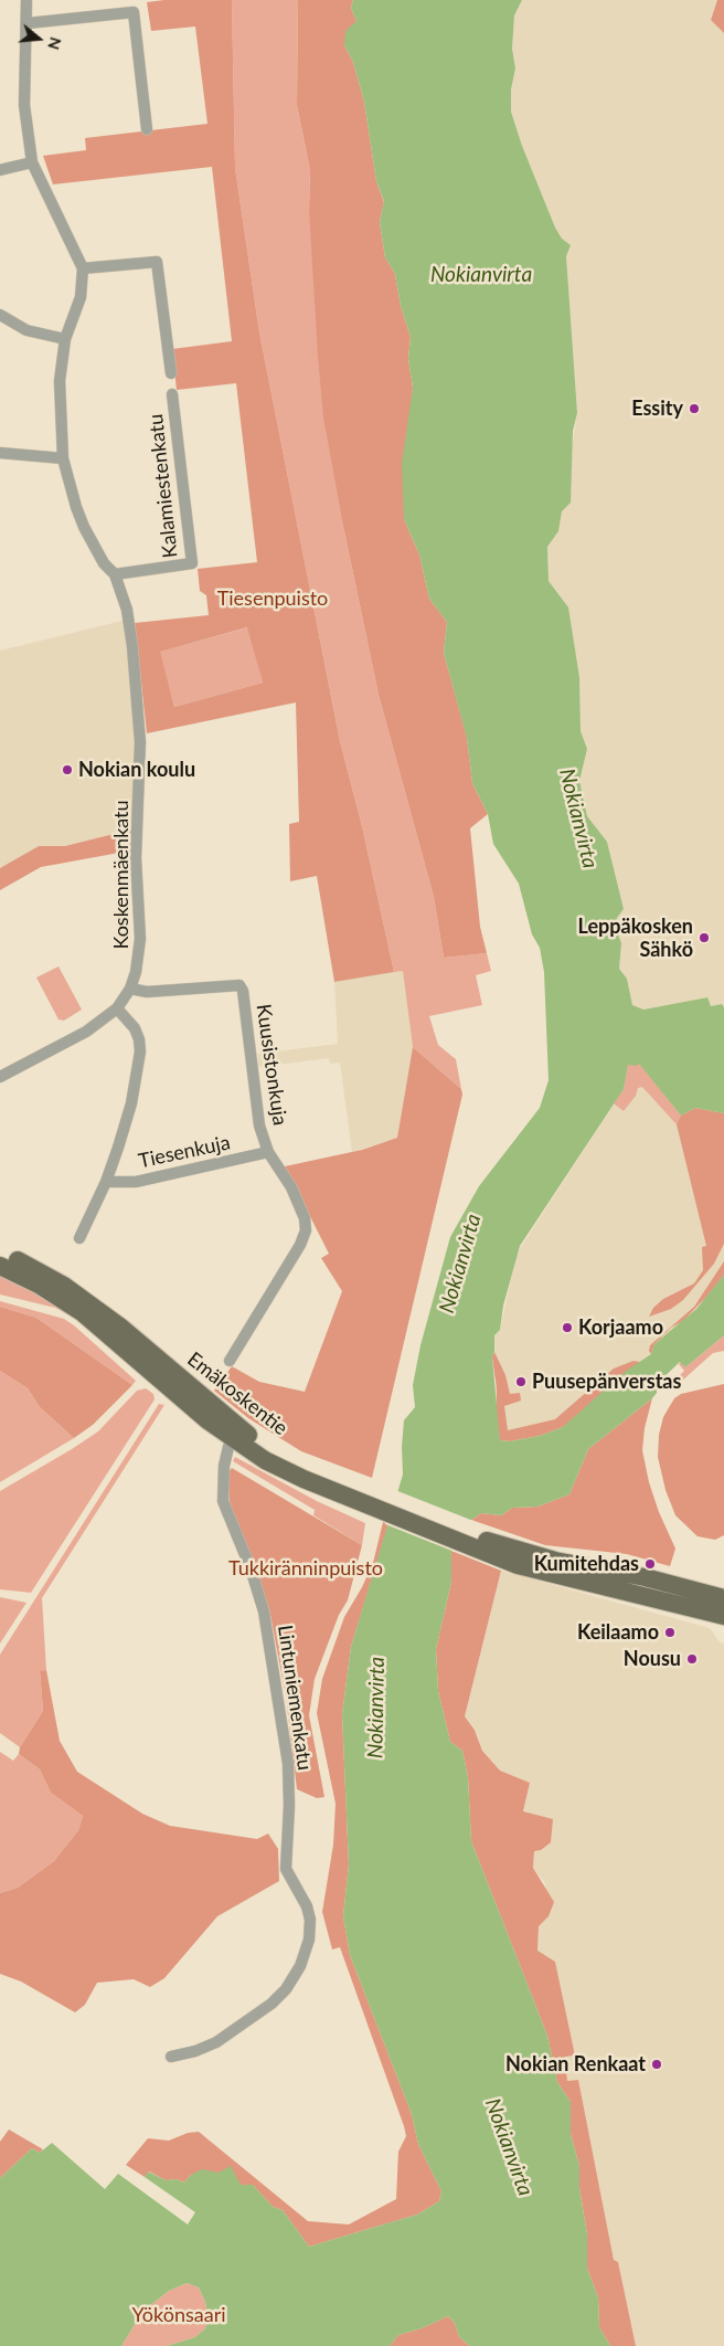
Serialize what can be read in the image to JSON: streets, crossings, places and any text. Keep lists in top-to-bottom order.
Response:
{
  "streets": {
    "main road": ["Emäkoskentie"],
    "street": [
      "Kalamiestenkatu",
      "Koskenmäenkatu",
      "Kuusistonkuja",
      "Tiesenkuja",
      "Lintuniemenkatu"
    ]
  },
  "crossings": [
    ["Kalamiestenkatu", "Koskenmäenkatu"],
    ["Koskenmäenkatu", "Kuusistonkuja"],
    ["Kuusistonkuja", "Tiesenkuja"],
    ["Emäkoskentie", "Lintuniemenkatu"]
  ],
  "water": ["Nokianvirta"],
  "parks": ["Tiesenpuisto", "Tukkiränninpuisto", "Yökönsaari"],
  "places": [
    "Essity",
    "Nokian koulu",
    "Leppäkosken Sähkö",
    "Korjaamo",
    "Puusepänverstas",
    "Kumitehdas",
    "Keilaamo",
    "Nousu",
    "Nokian Renkaat"
  ],
  "north": "right"
}
